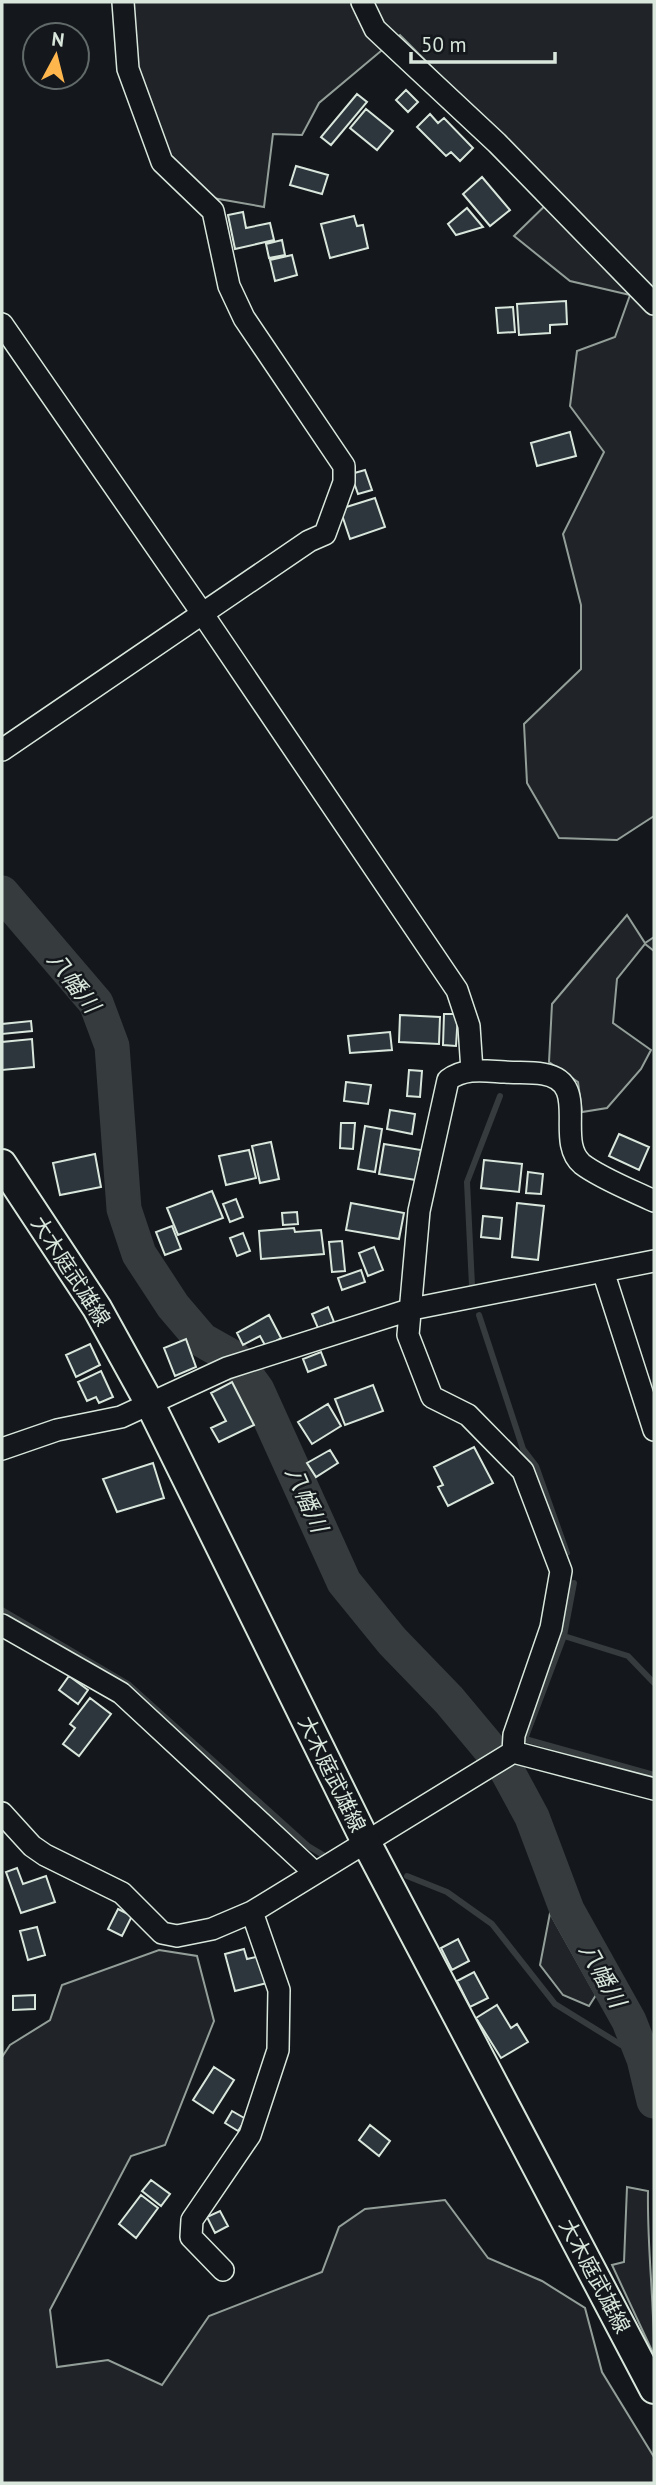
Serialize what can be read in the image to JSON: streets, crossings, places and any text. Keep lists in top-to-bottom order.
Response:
{
  "streets": {
    "main road": ["大木庭武雄線"]
  },
  "water": ["八幡川"],
  "scale_bar": "50 m",
  "north": "top"
}
